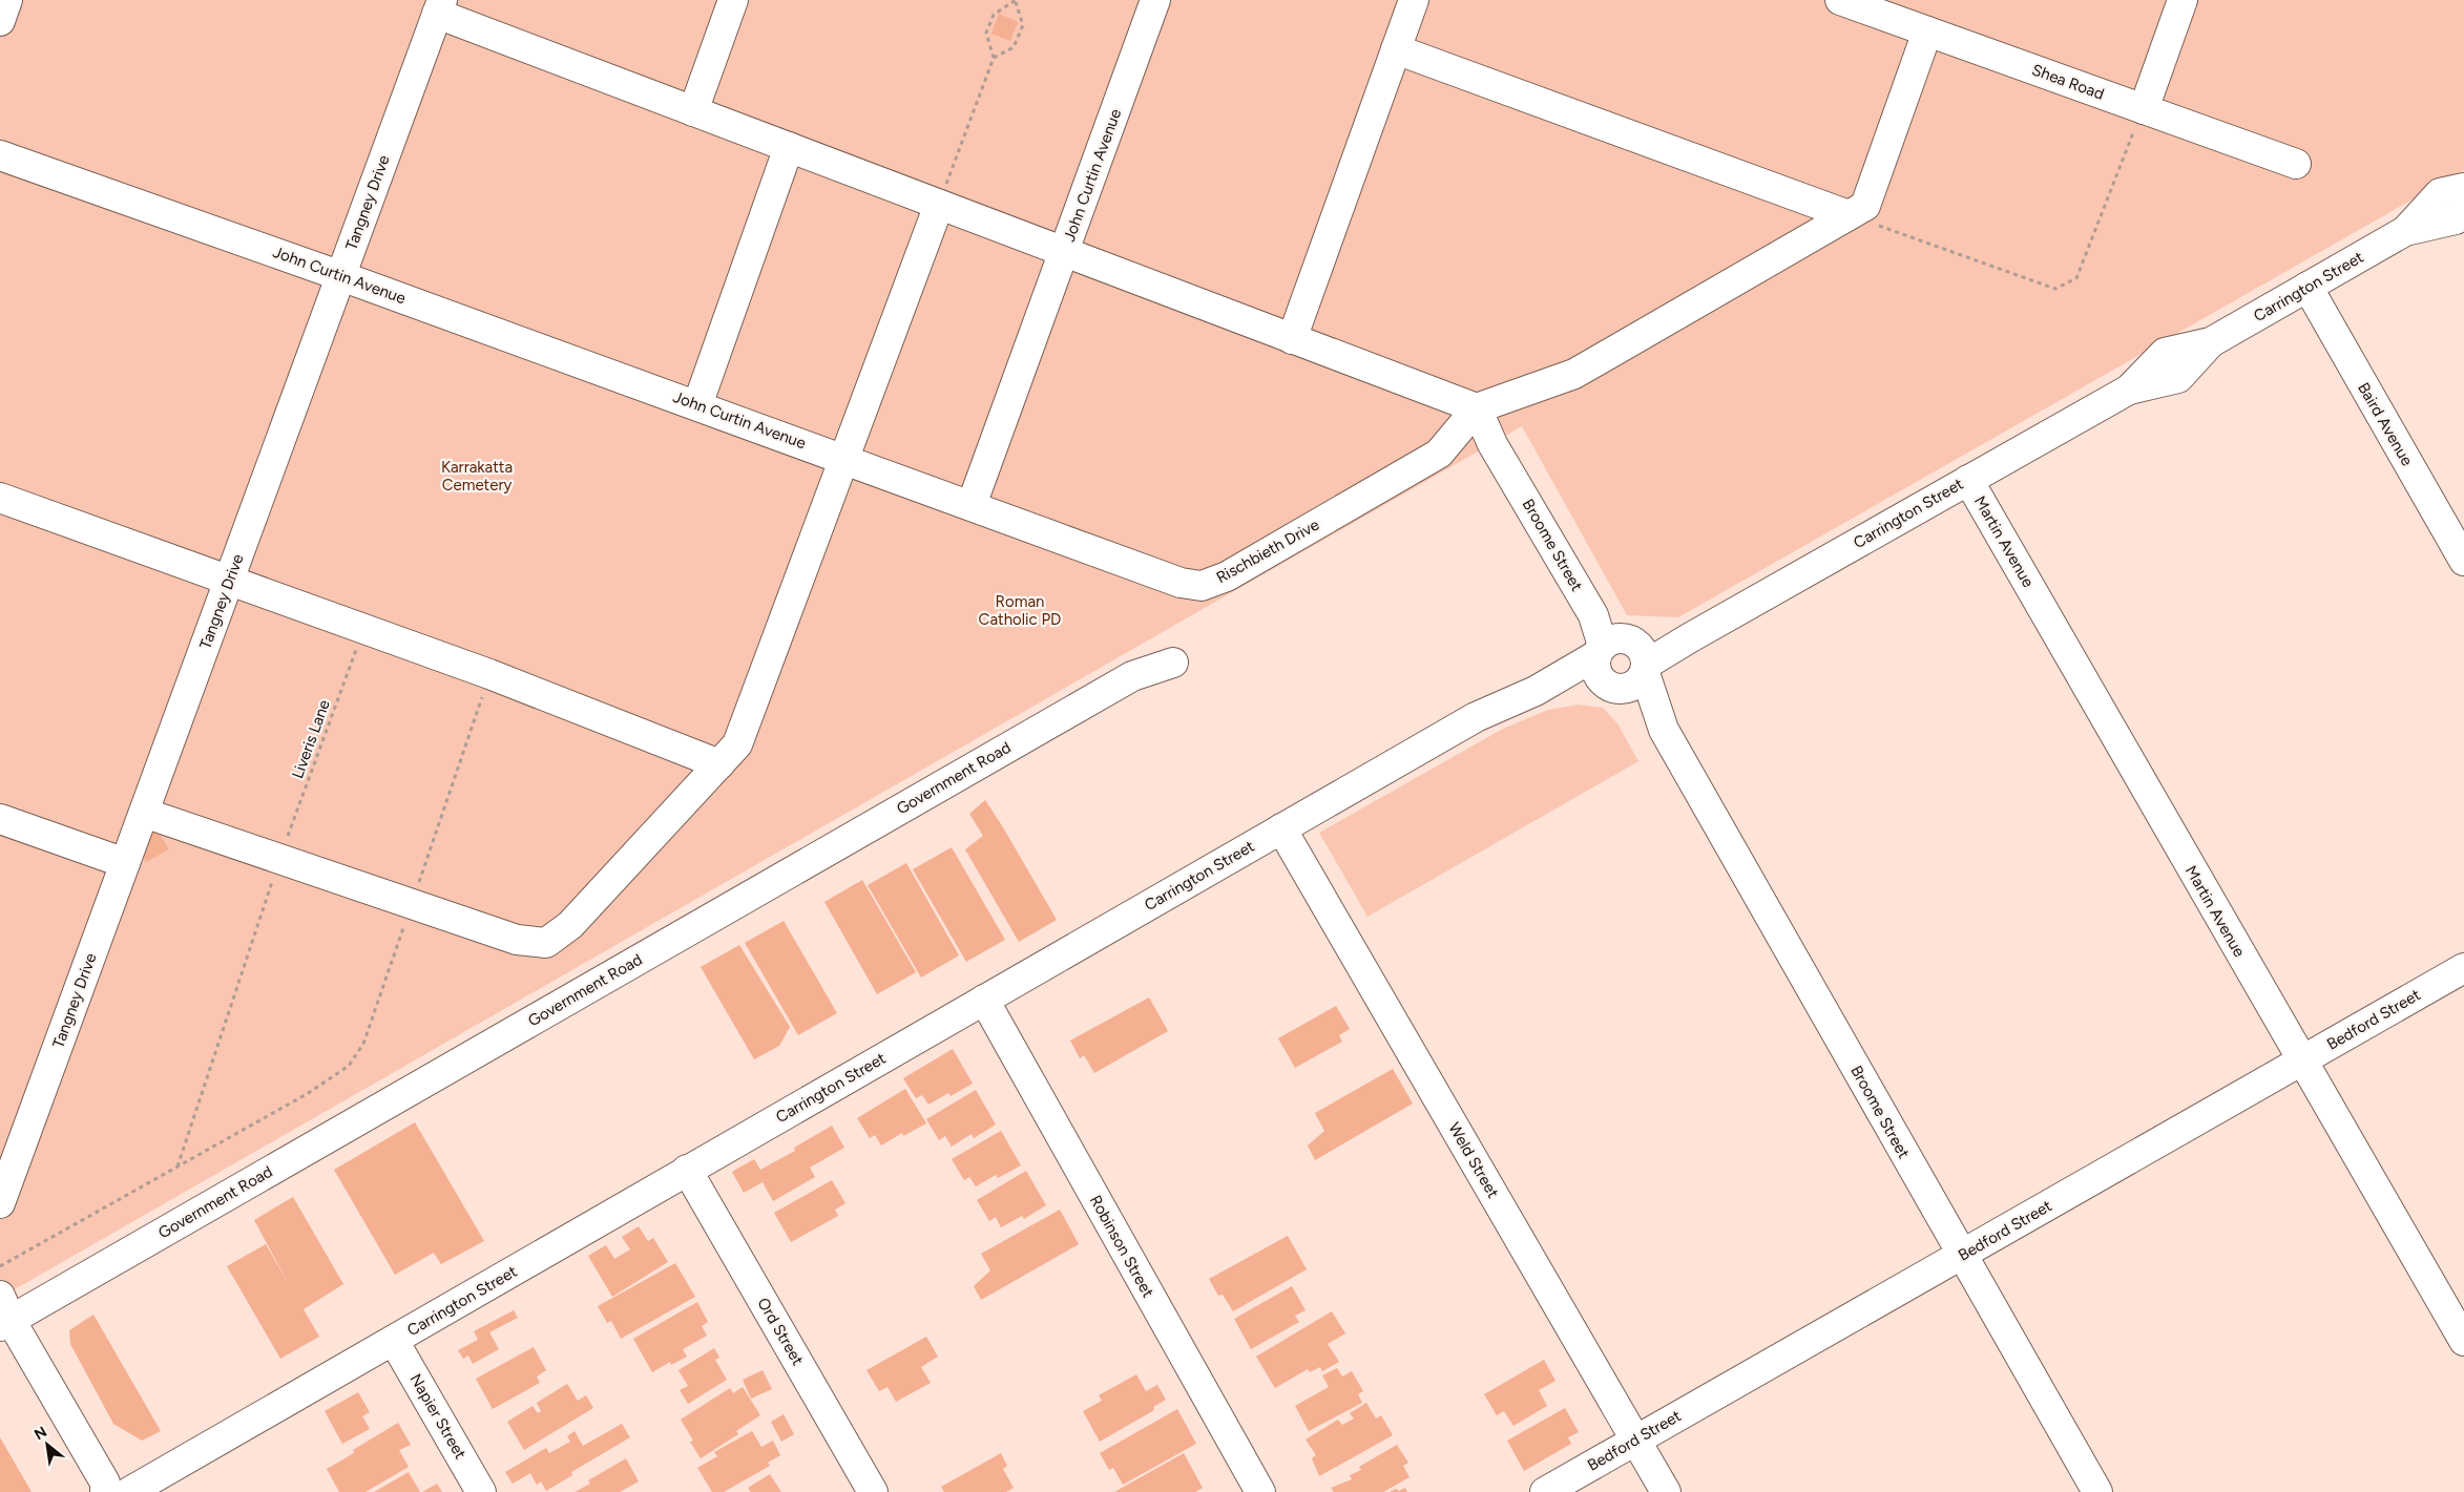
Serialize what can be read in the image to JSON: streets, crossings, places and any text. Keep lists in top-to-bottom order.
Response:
{
  "streets": {
    "street": [
      "Shea Road",
      "John Curtin Avenue",
      "Tangney Drive",
      "Carrington Street",
      "Baird Avenue",
      "Martin Avenue",
      "Broome Street",
      "Rischbieth Drive",
      "Government Road",
      "Bedford Street",
      "Weld Street",
      "Robinson Street",
      "Ord Street",
      "Napier Street"
    ],
    "path": ["Liveris Lane"]
  },
  "crossings": [
    ["John Curtin Avenue", "Tangney Drive"],
    ["John Curtin Avenue", "Rischbieth Drive"],
    ["Carrington Street", "Baird Avenue"],
    ["Carrington Street", "Martin Avenue"],
    ["Carrington Street", "Broome Street"],
    ["Carrington Street", "Weld Street"],
    ["Carrington Street", "Robinson Street"],
    ["Carrington Street", "Ord Street"],
    ["Carrington Street", "Napier Street"],
    ["Martin Avenue", "Bedford Street"],
    ["Broome Street", "Rischbieth Drive"],
    ["Broome Street", "Bedford Street"],
    ["Bedford Street", "Weld Street"]
  ],
  "parks": ["Karrakatta Cemetery", "Roman Catholic PD"],
  "north": "top left"
}
